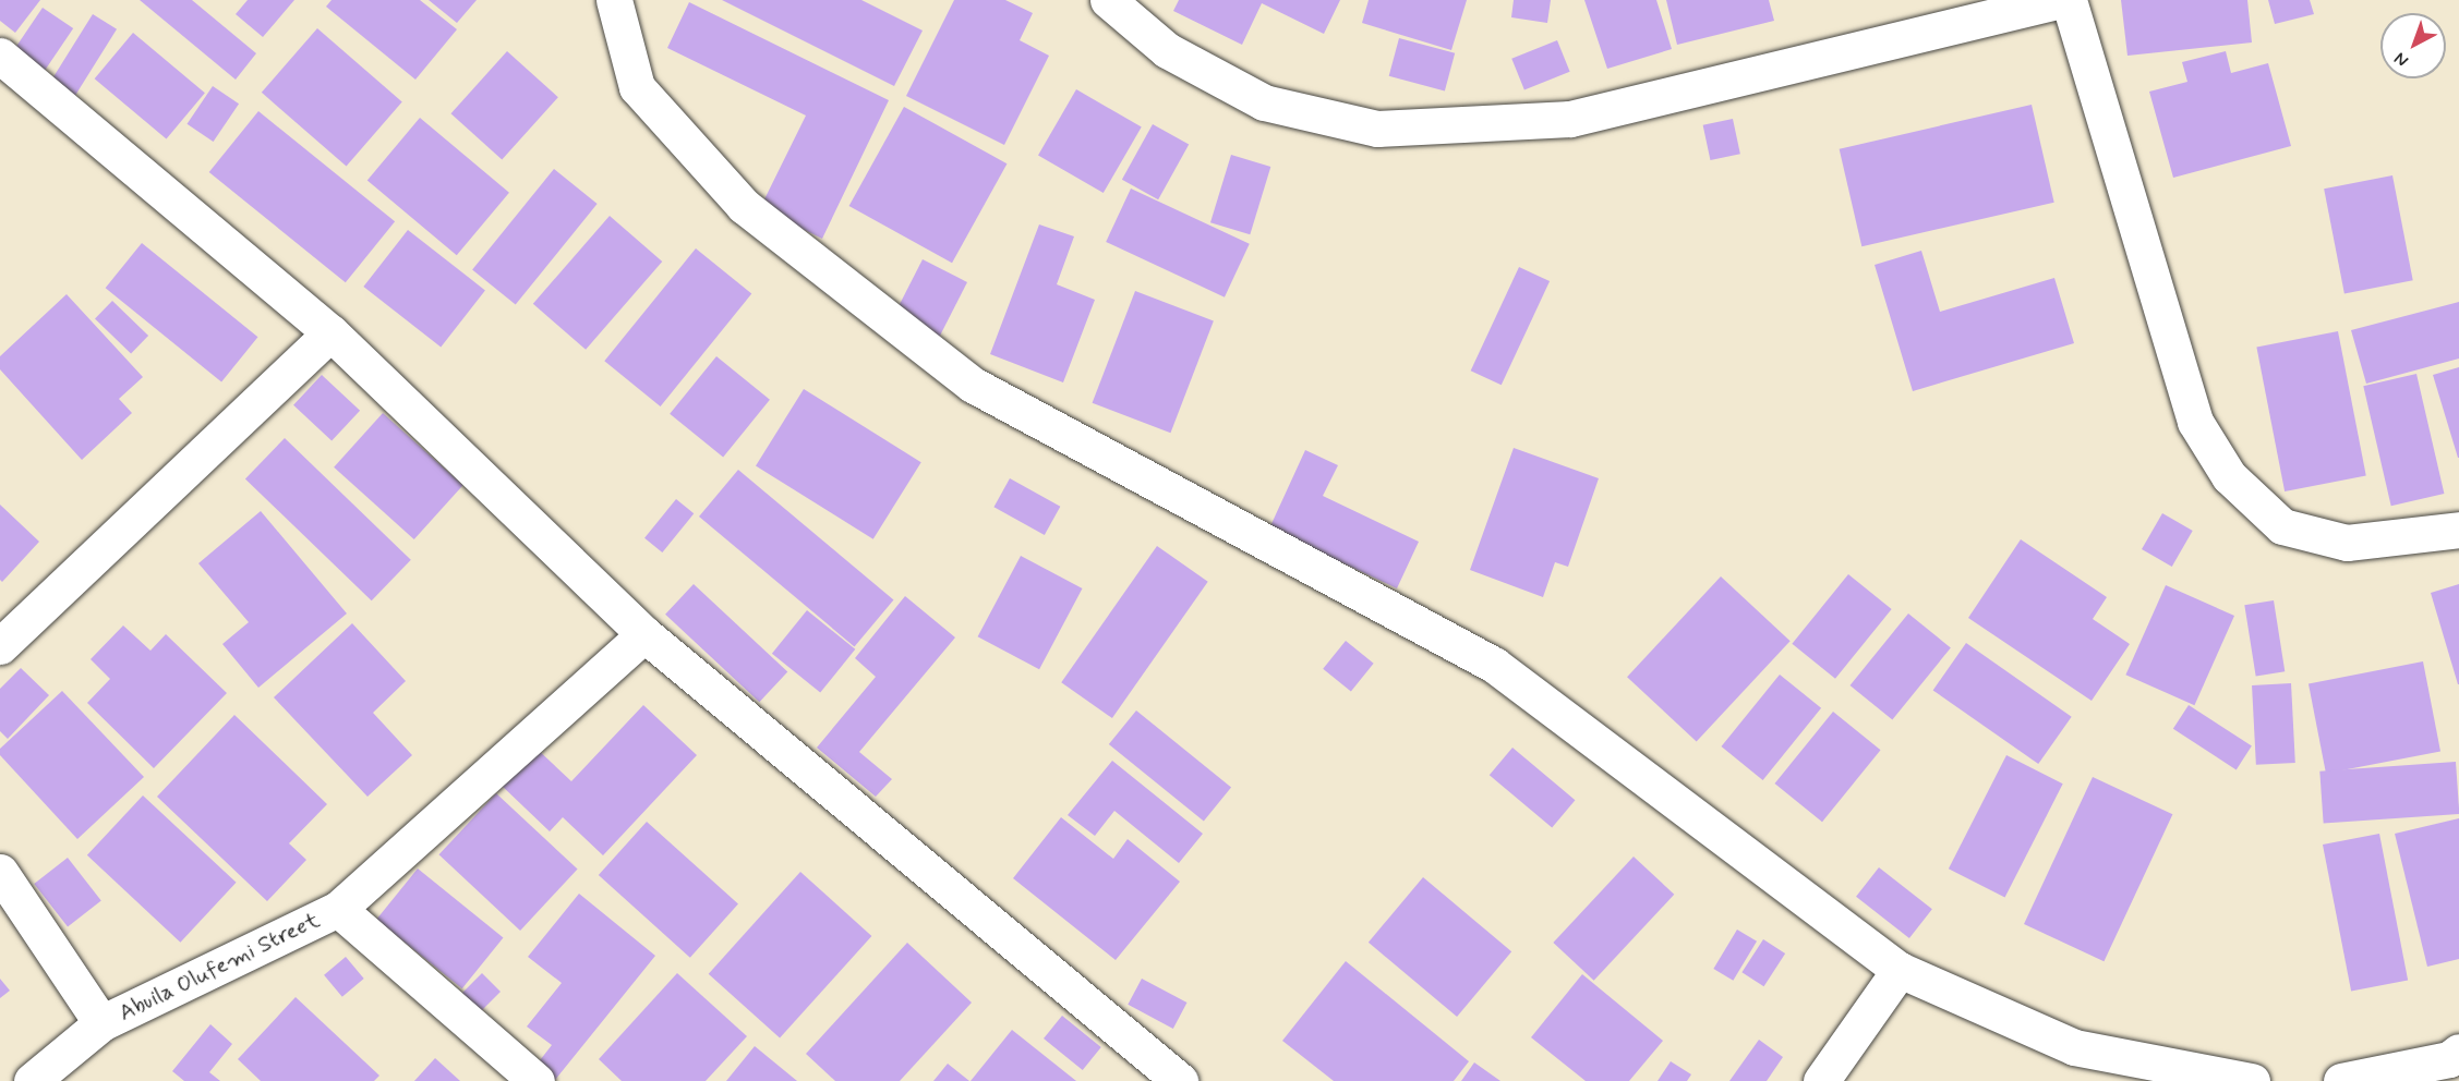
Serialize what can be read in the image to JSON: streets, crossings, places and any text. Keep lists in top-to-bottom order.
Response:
{
  "streets": {
    "street": ["Abuila Olufemi Street"]
  },
  "north": "bottom left"
}
